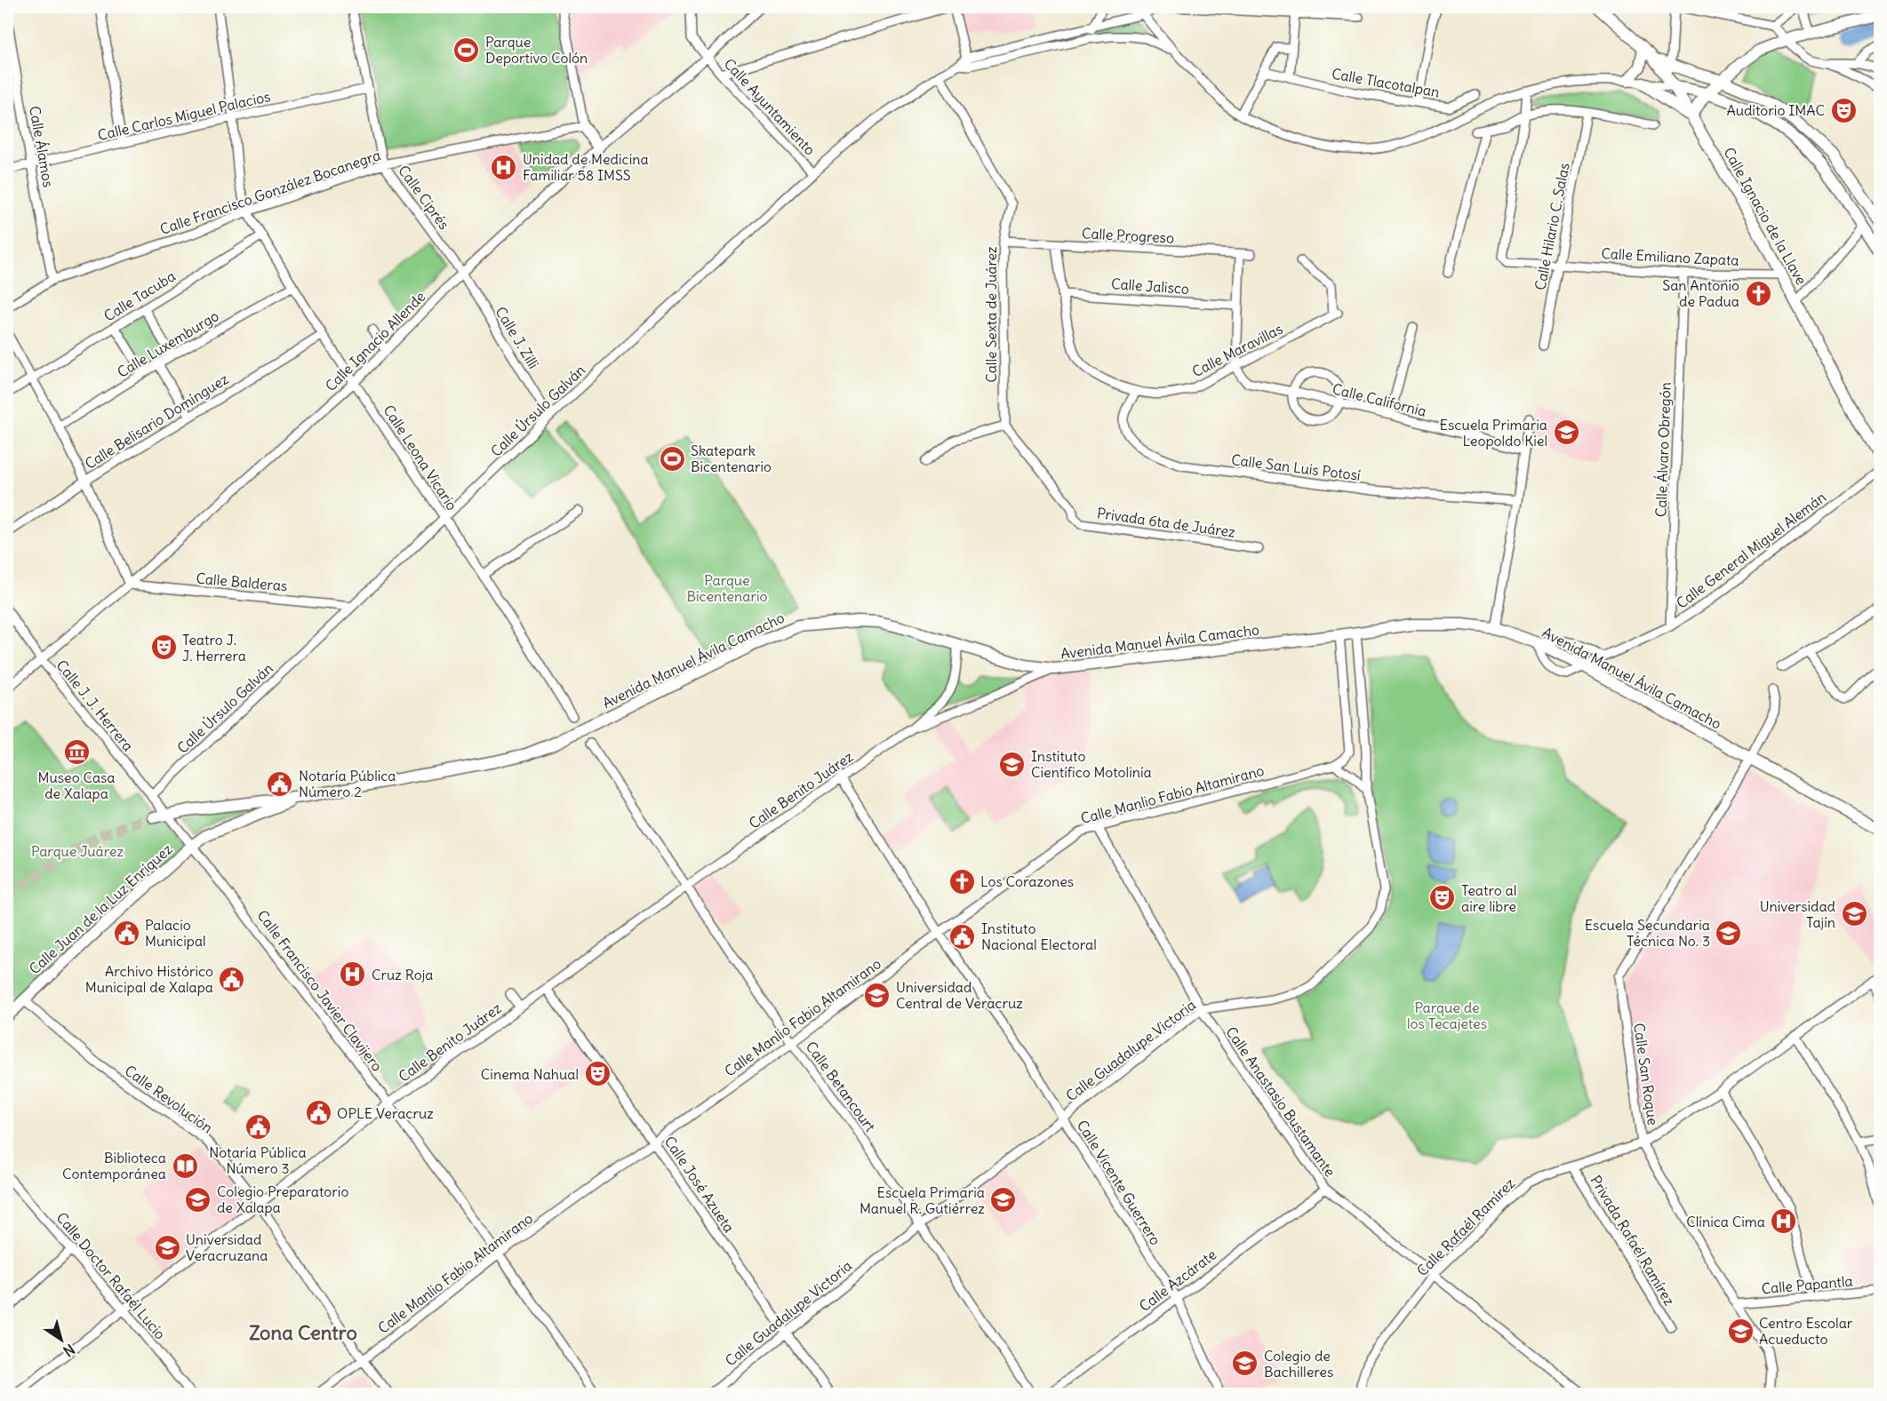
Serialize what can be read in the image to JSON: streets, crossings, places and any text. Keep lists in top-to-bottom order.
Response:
{
  "streets": {
    "main road": ["Calle Ignacio de la Llave", "Avenida Manuel Ávila Camacho", "Calle Juan de la Luz Enríquez"],
    "street": [
      "Calle Tlacotalpan",
      "Calle Ayuntamiento",
      "Calle Carlos Miguel Palacios",
      "Calle Álamos",
      "Calle Francisco González Bocanegra",
      "Calle Ciprés",
      "Calle Hilario C. Salas",
      "Calle Progreso",
      "Calle Emiliano Zapata",
      "Calle Jalisco",
      "Calle Tacuba",
      "Calle Sexta de Juárez",
      "Calle J. Zilli",
      "Calle Ignacio Allende",
      "Calle Luxemburgo",
      "Calle Maravillas",
      "Calle California",
      "Calle Úrsulo Galván",
      "Calle Belisario Domínguez",
      "Calle Álvaro Obregón",
      "Calle Leona Vicario",
      "Calle San Luis Potosí",
      "Privada 6ta de Juárez",
      "Calle General Miguel Alemán",
      "Calle Balderas",
      "Calle J. J. Herrera",
      "Calle Benito Juárez",
      "Calle Manlio Fabio Altamirano",
      "Calle Francisco Javier Clavijero",
      "Calle Guadalupe Victoria",
      "Calle San Roque",
      "Calle Betancourt",
      "Calle Revolución",
      "Calle Anastasio Bustamante",
      "Calle Vicente Guerrero",
      "Calle José Azueta",
      "Calle Rafaél Ramírez",
      "Privada Rafaél Ramírez",
      "Calle Doctor Rafaél Lucio",
      "Calle Azcárate",
      "Calle Papantla"
    ]
  },
  "crossings": [
    ["Calle Ayuntamiento", "Calle Ignacio Allende"],
    ["Calle Ayuntamiento", "Calle Úrsulo Galván"],
    ["Calle Carlos Miguel Palacios", "Calle Álamos"],
    ["Calle Carlos Miguel Palacios", "Calle Ciprés"],
    ["Calle Carlos Miguel Palacios", "Calle Leona Vicario"],
    ["Calle Álamos", "Calle Francisco González Bocanegra"],
    ["Calle Francisco González Bocanegra", "Calle Ciprés"],
    ["Calle Francisco González Bocanegra", "Calle Leona Vicario"],
    ["Calle Ciprés", "Calle J. Zilli"],
    ["Calle Ciprés", "Calle Ignacio Allende"],
    ["Calle Ignacio de la Llave", "Calle Emiliano Zapata"],
    ["Calle Hilario C. Salas", "Calle Emiliano Zapata"],
    ["Calle Progreso", "Calle Sexta de Juárez"],
    ["Calle Progreso", "Calle Maravillas"],
    ["Calle Emiliano Zapata", "Calle Álvaro Obregón"],
    ["Calle Jalisco", "Calle Maravillas"],
    ["Calle Tacuba", "Calle Leona Vicario"],
    ["Calle Sexta de Juárez", "Calle Úrsulo Galván"],
    ["Calle Sexta de Juárez", "Privada 6ta de Juárez"],
    ["Calle J. Zilli", "Calle Ignacio Allende"],
    ["Calle J. Zilli", "Calle Úrsulo Galván"],
    ["Calle Ignacio Allende", "Calle Leona Vicario"],
    ["Calle Ignacio Allende", "Calle Balderas"],
    ["Calle Ignacio Allende", "Calle J. J. Herrera"],
    ["Calle Luxemburgo", "Calle Leona Vicario"],
    ["Calle Maravillas", "Calle California"],
    ["Calle Maravillas", "Calle San Luis Potosí"],
    ["Calle Úrsulo Galván", "Calle Leona Vicario"],
    ["Calle Úrsulo Galván", "Calle Balderas"],
    ["Calle Úrsulo Galván", "Calle J. J. Herrera"],
    ["Calle Belisario Domínguez", "Calle Leona Vicario"],
    ["Calle Álvaro Obregón", "Calle General Miguel Alemán"],
    ["Calle General Miguel Alemán", "Avenida Manuel Ávila Camacho"],
    ["Avenida Manuel Ávila Camacho", "Calle J. J. Herrera"],
    ["Avenida Manuel Ávila Camacho", "Calle Benito Juárez"],
    ["Avenida Manuel Ávila Camacho", "Calle Juan de la Luz Enríquez"],
    ["Avenida Manuel Ávila Camacho", "Calle Francisco Javier Clavijero"],
    ["Avenida Manuel Ávila Camacho", "Calle Guadalupe Victoria"],
    ["Avenida Manuel Ávila Camacho", "Calle San Roque"],
    ["Calle J. J. Herrera", "Calle Francisco Javier Clavijero"],
    ["Calle Benito Juárez", "Calle Francisco Javier Clavijero"],
    ["Calle Benito Juárez", "Calle Betancourt"],
    ["Calle Benito Juárez", "Calle Revolución"],
    ["Calle Benito Juárez", "Calle Vicente Guerrero"],
    ["Calle Benito Juárez", "Calle José Azueta"],
    ["Calle Benito Juárez", "Calle Doctor Rafaél Lucio"],
    ["Calle Manlio Fabio Altamirano", "Calle Francisco Javier Clavijero"],
    ["Calle Manlio Fabio Altamirano", "Calle Betancourt"],
    ["Calle Manlio Fabio Altamirano", "Calle Revolución"],
    ["Calle Manlio Fabio Altamirano", "Calle Anastasio Bustamante"],
    ["Calle Manlio Fabio Altamirano", "Calle Vicente Guerrero"],
    ["Calle Manlio Fabio Altamirano", "Calle José Azueta"],
    ["Calle Juan de la Luz Enríquez", "Calle Francisco Javier Clavijero"],
    ["Calle Juan de la Luz Enríquez", "Calle Revolución"],
    ["Calle Guadalupe Victoria", "Calle Betancourt"],
    ["Calle Guadalupe Victoria", "Calle Anastasio Bustamante"],
    ["Calle Guadalupe Victoria", "Calle Vicente Guerrero"],
    ["Calle Guadalupe Victoria", "Calle José Azueta"],
    ["Calle San Roque", "Calle Rafaél Ramírez"],
    ["Calle San Roque", "Calle Papantla"],
    ["Calle Anastasio Bustamante", "Calle Rafaél Ramírez"],
    ["Calle Anastasio Bustamante", "Calle Azcárate"],
    ["Calle Vicente Guerrero", "Calle Azcárate"],
    ["Calle Rafaél Ramírez", "Privada Rafaél Ramírez"]
  ],
  "districts": ["Zona Centro"],
  "parks": ["Parque Bicentenario", "Parque Juárez", "Parque de los Tecajetes"],
  "places": {
    "sports": ["Parque Deportivo Colón", "Skatepark Bicentenario"],
    "theatre": [
      "Auditorio IMAC",
      "Teatro J. J. Herrera",
      "Teatro al aire libre",
      "Cinema Nahual"
    ],
    "hospital": ["Unidad de Medicina Familiar 58 IMSS", "Cruz Roja", "Clínica Cima"],
    "church": ["San Antonio de Padua", "Los Corazones"],
    "school or university": [
      "Escuela Primaria Leopoldo Kiel",
      "Instituto Científico Motolinía",
      "Universidad Tajín",
      "Escuela Secundaria Técnica No. 3",
      "Universidad Central de Veracruz",
      "Colegio Preparatorio de Xalapa",
      "Escuela Primaria Manuel R. Gutiérrez",
      "Universidad Veracruzana",
      "Centro Escolar Acueducto",
      "Colegio de Bachilleres"
    ],
    "museum": ["Museo Casa de Xalapa"],
    "public building": [
      "Notaría Pública Número 2",
      "Palacio Municipal",
      "Instituto Nacional Electoral",
      "Archivo Histórico Municipal de Xalapa",
      "OPLE Veracruz",
      "Notaría Pública Número 3"
    ],
    "library": ["Biblioteca Contemporánea"]
  },
  "north": "bottom right"
}
